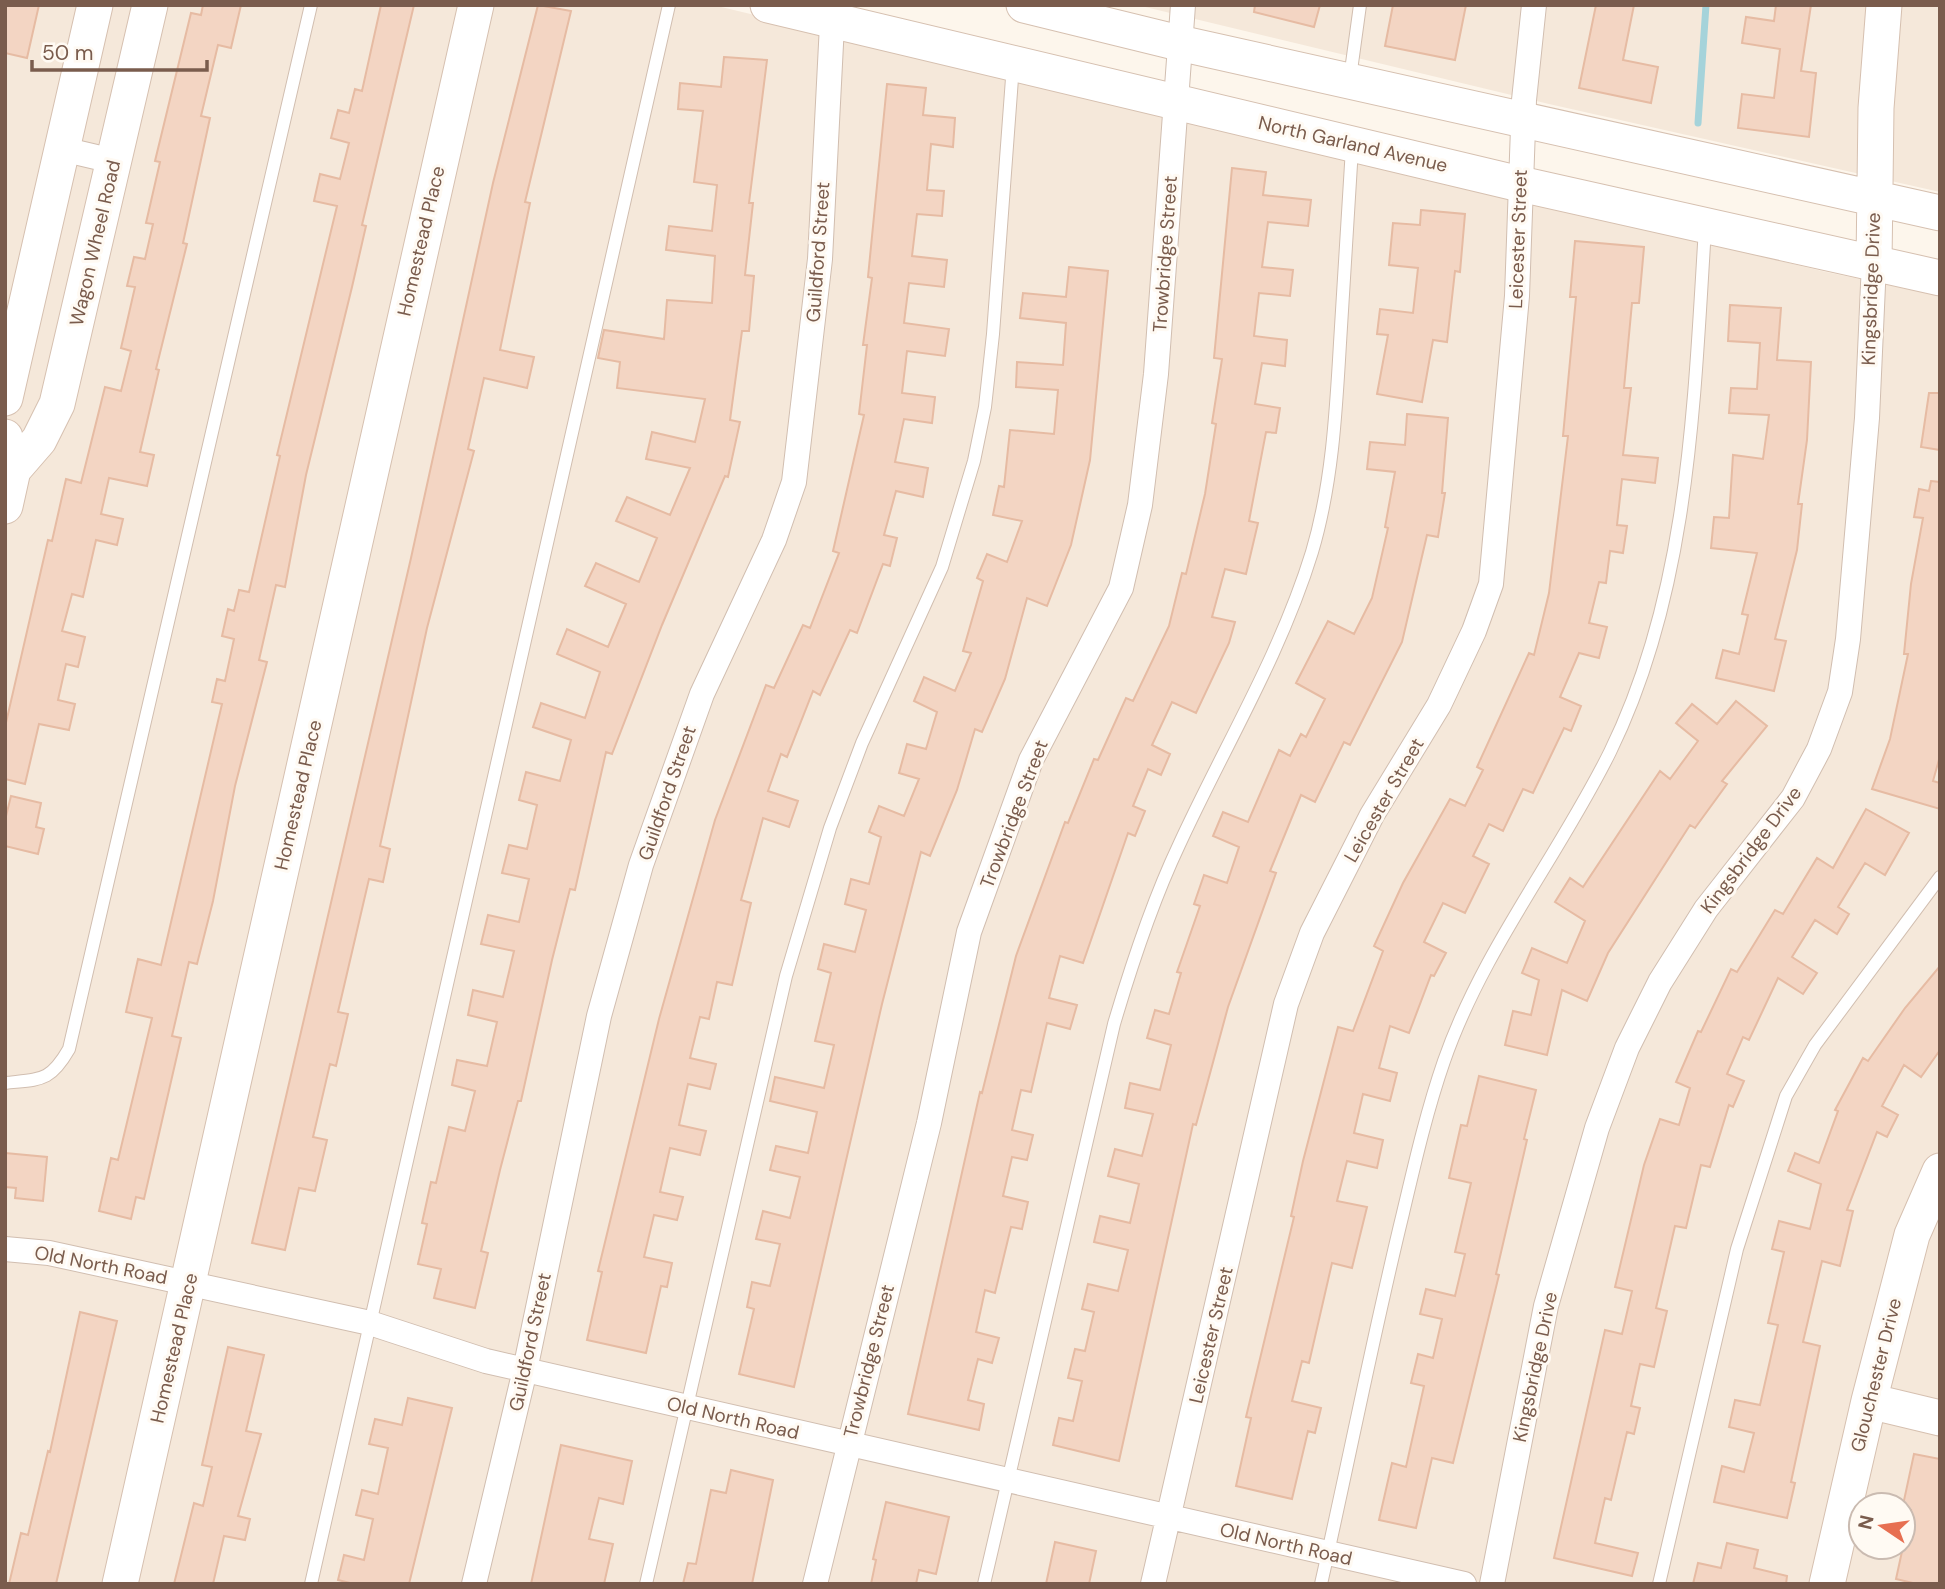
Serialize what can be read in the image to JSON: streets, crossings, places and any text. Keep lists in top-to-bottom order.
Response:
{
  "streets": {
    "street": [
      "North Garland Avenue",
      "Leicester Street",
      "Homestead Place",
      "Wagon Wheel Road",
      "Guildford Street",
      "Trowbridge Street",
      "Kingsbridge Drive",
      "Old North Road",
      "Glouchester Drive"
    ]
  },
  "crossings": [
    ["North Garland Avenue", "Leicester Street"],
    ["North Garland Avenue", "Guildford Street"],
    ["North Garland Avenue", "Trowbridge Street"],
    ["North Garland Avenue", "Kingsbridge Drive"],
    ["Leicester Street", "Old North Road"],
    ["Homestead Place", "Old North Road"],
    ["Guildford Street", "Old North Road"],
    ["Trowbridge Street", "Old North Road"]
  ],
  "scale_bar": "50 m",
  "north": "left"
}
